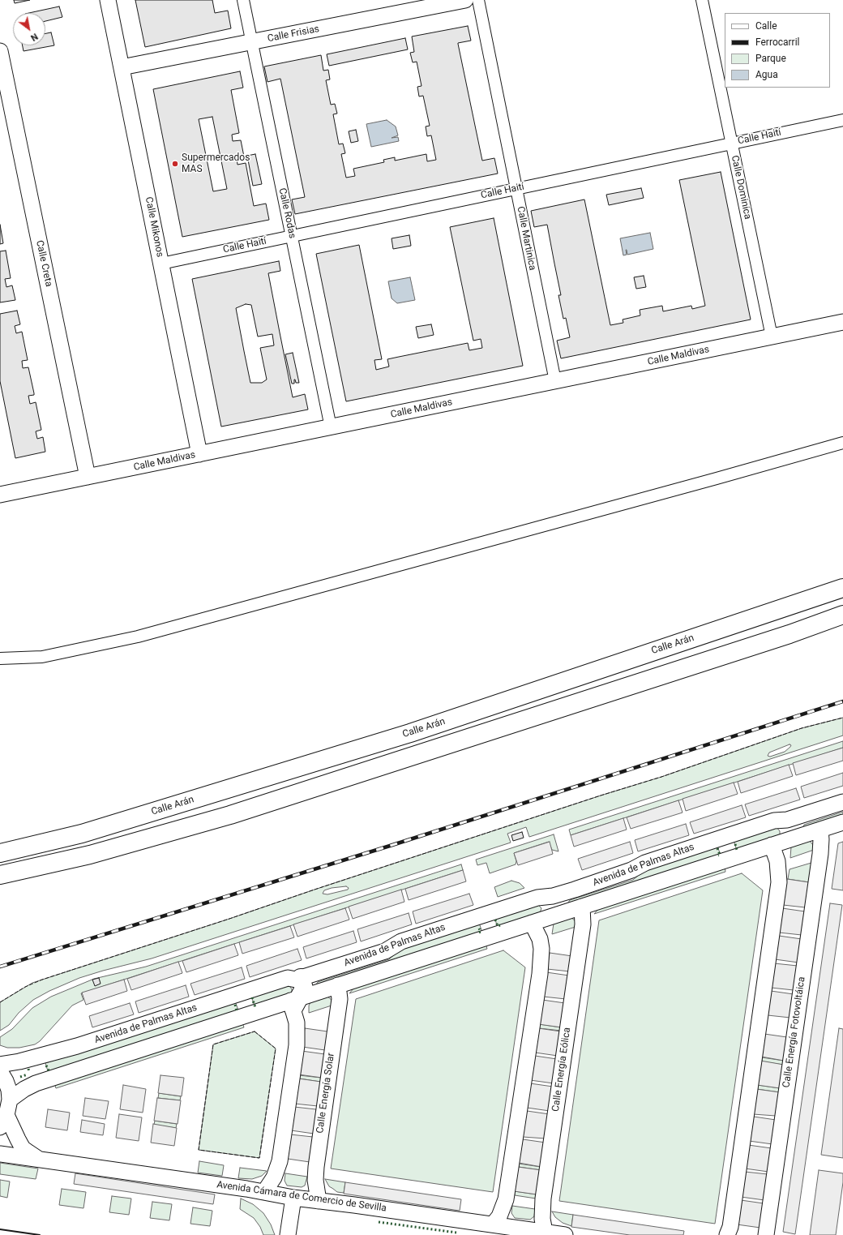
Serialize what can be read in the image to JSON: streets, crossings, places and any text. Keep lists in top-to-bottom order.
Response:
{
  "streets": {
    "street": [
      "Calle Frisias",
      "Calle Haití",
      "Calle Dominica",
      "Calle Rodas",
      "Calle Mikonos",
      "Calle Martinica",
      "Calle Creta",
      "Calle Maldivas",
      "Calle Arán",
      "Avenida de Palmas Altas",
      "Calle Energía Fotovoltáica",
      "Calle Energía Eólica",
      "Calle Energía Solar",
      "Avenida Cámara de Comercio de Sevilla"
    ]
  },
  "crossings": [
    ["Calle Frisias", "Calle Rodas"],
    ["Calle Frisias", "Calle Mikonos"],
    ["Calle Haití", "Calle Dominica"],
    ["Calle Haití", "Calle Rodas"],
    ["Calle Haití", "Calle Mikonos"],
    ["Calle Haití", "Calle Martinica"],
    ["Calle Dominica", "Calle Maldivas"],
    ["Calle Rodas", "Calle Maldivas"],
    ["Calle Mikonos", "Calle Maldivas"],
    ["Calle Martinica", "Calle Maldivas"],
    ["Calle Creta", "Calle Maldivas"],
    ["Avenida de Palmas Altas", "Calle Energía Fotovoltáica"],
    ["Avenida de Palmas Altas", "Calle Energía Eólica"],
    ["Avenida de Palmas Altas", "Calle Energía Solar"],
    ["Calle Energía Eólica", "Avenida Cámara de Comercio de Sevilla"],
    ["Calle Energía Solar", "Avenida Cámara de Comercio de Sevilla"]
  ],
  "places": ["Supermercados MAS"],
  "legend": [
    "Calle",
    "Ferrocarril",
    "Parque",
    "Agua"
  ],
  "north": "bottom right"
}
